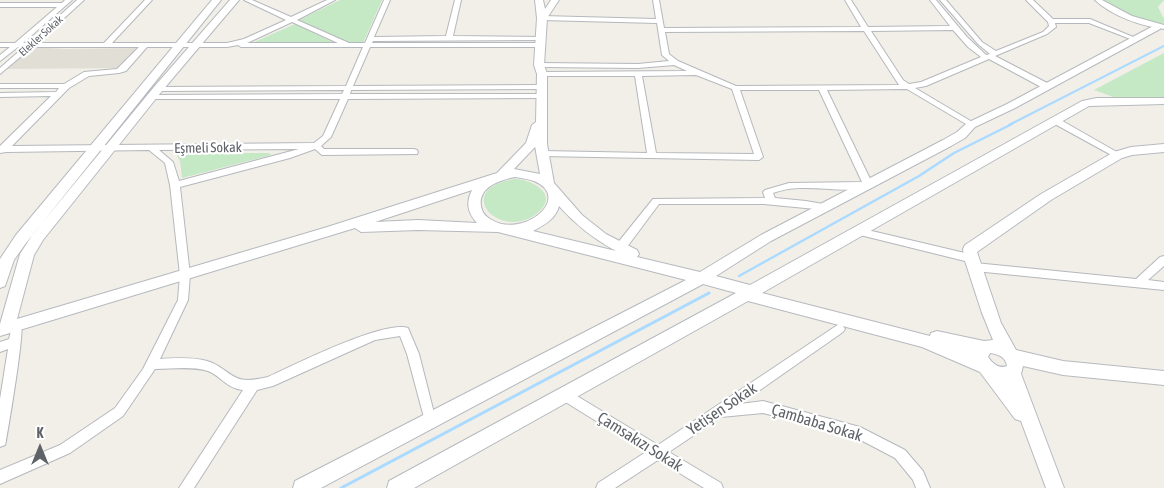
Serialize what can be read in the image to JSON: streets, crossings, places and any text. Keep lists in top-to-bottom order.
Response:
{
  "streets": {
    "street": [
      "Elekler Sokak",
      "Eşmeli Sokak",
      "Yetişen Sokak",
      "Çambaba Sokak",
      "Çamsakızı Sokak"
    ]
  },
  "crossings": [
    ["Yetişen Sokak", "Çambaba Sokak"],
    ["Yetişen Sokak", "Çamsakızı Sokak"]
  ],
  "north": "top"
}
